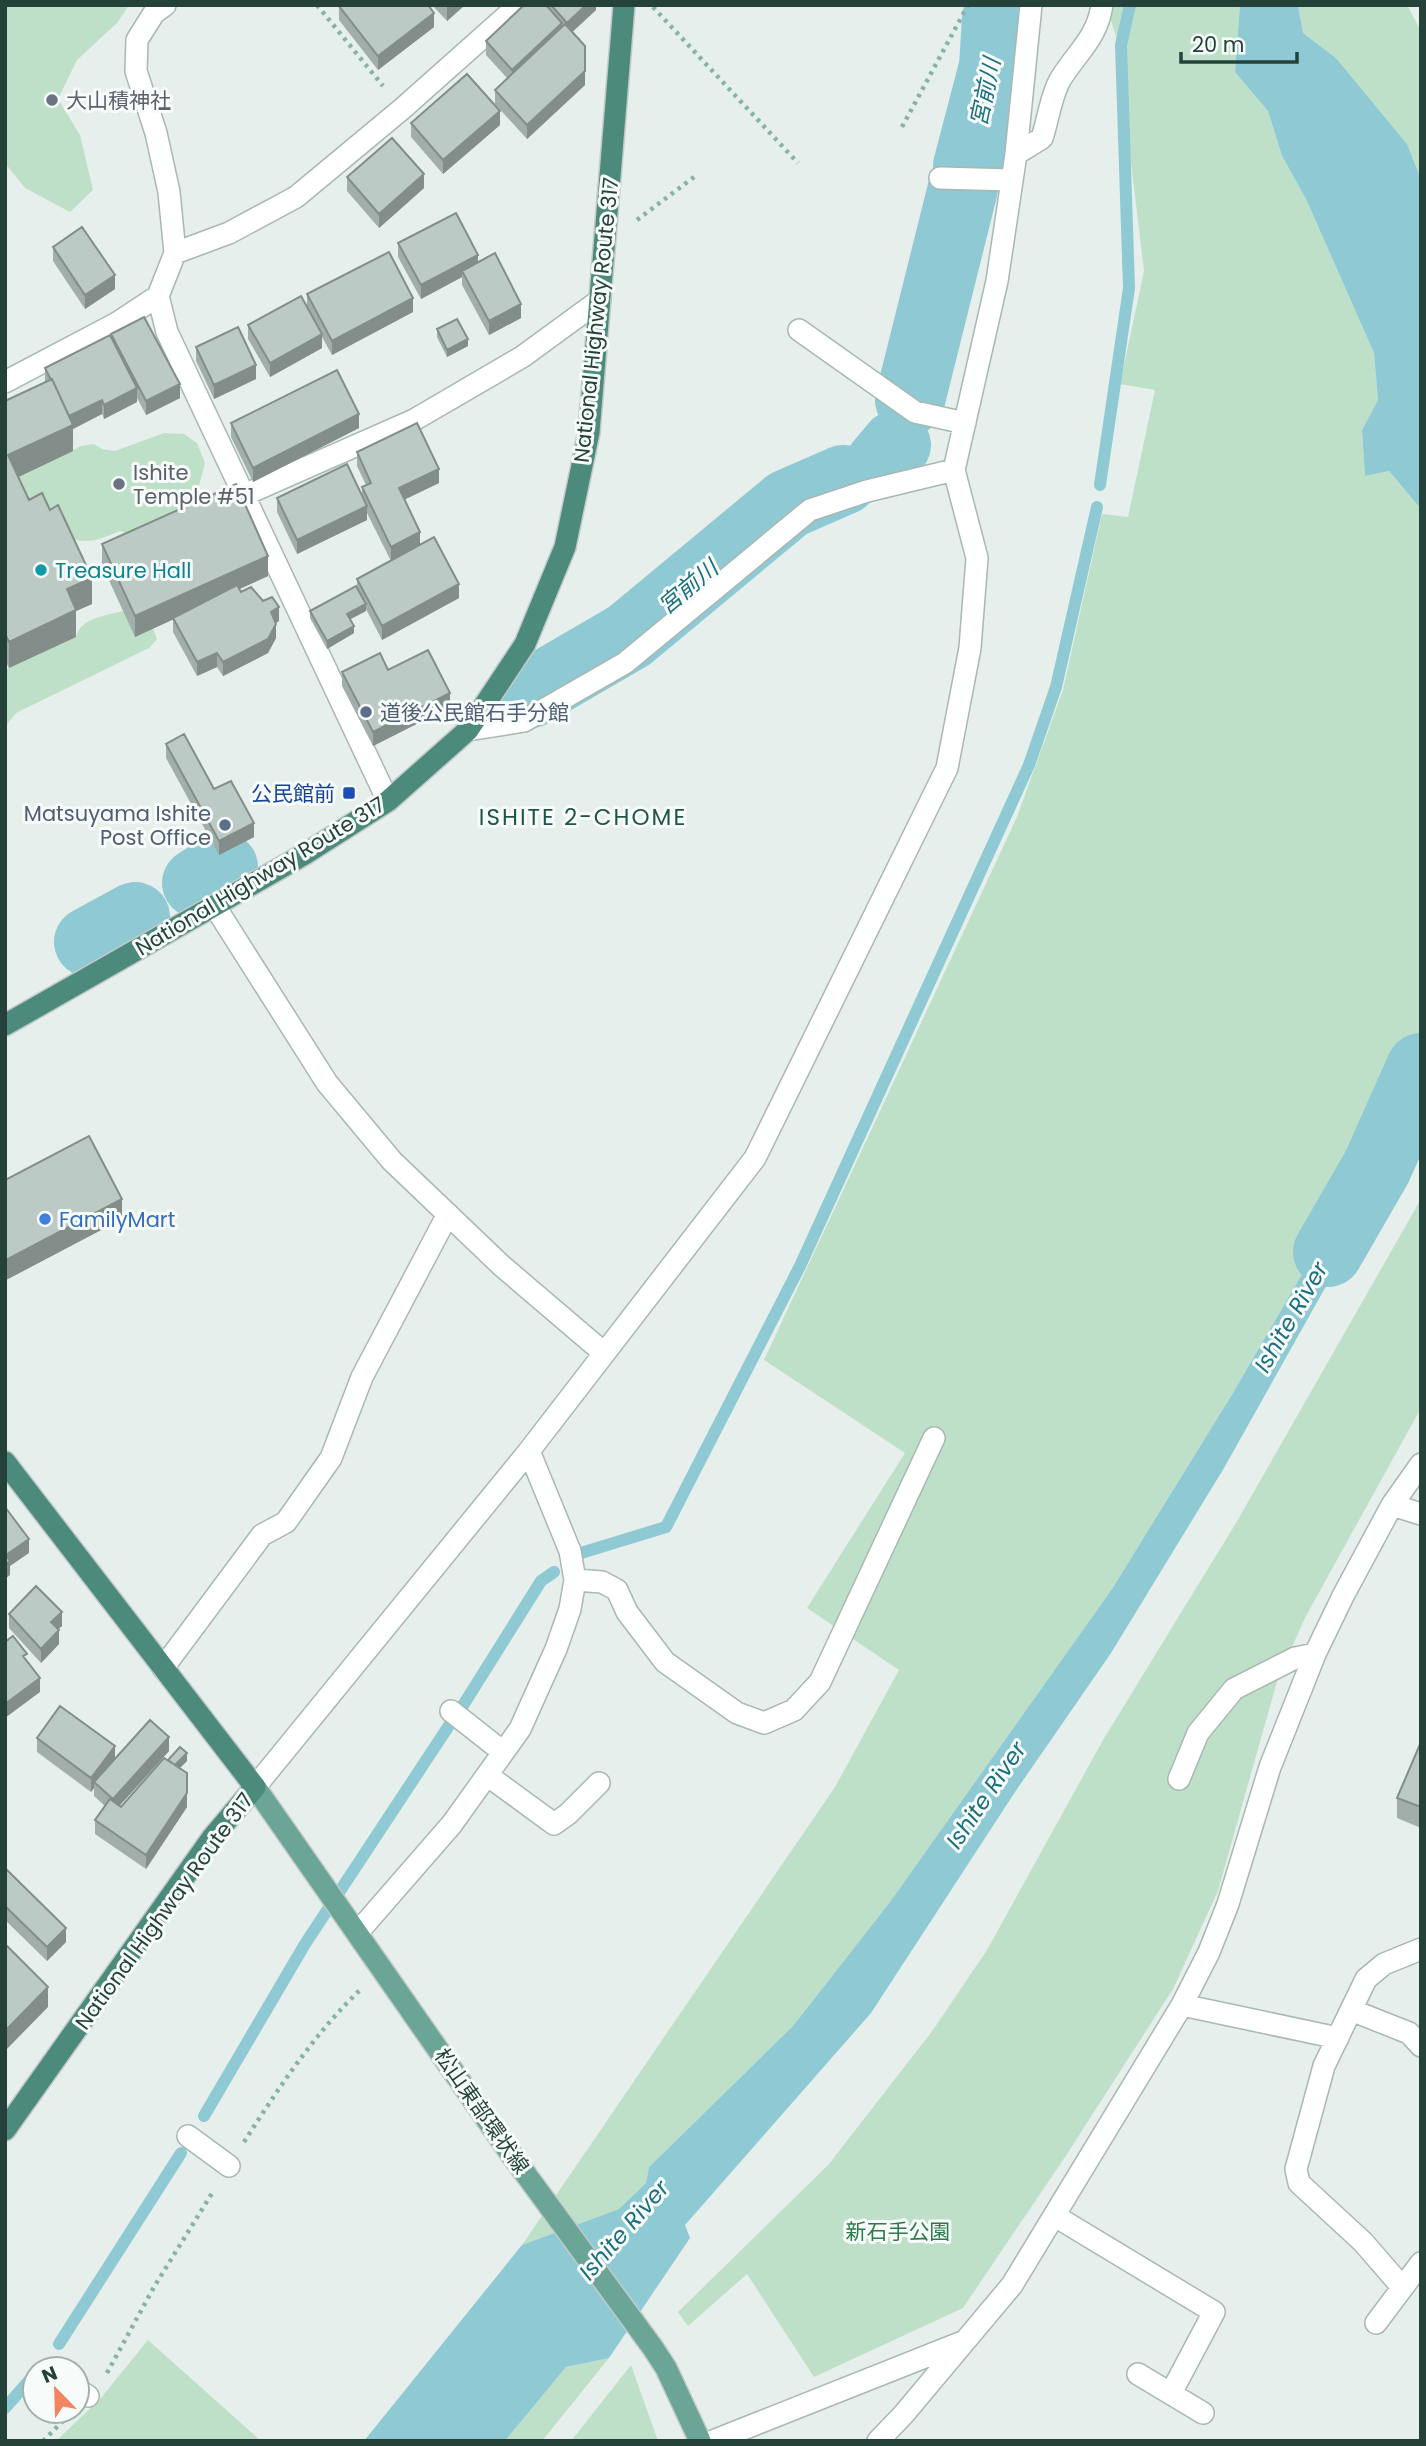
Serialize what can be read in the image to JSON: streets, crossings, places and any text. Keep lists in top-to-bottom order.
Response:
{
  "streets": {
    "highway": ["National Highway Route 317"],
    "main road": ["松山東部環状線"]
  },
  "crossings": [
    ["National Highway Route 317", "松山東部環状線"]
  ],
  "districts": ["ISHITE 2-CHOME"],
  "water": ["宮前川", "Ishite River"],
  "parks": ["新石手公園"],
  "places": {
    "other": [
      "大山積神社",
      "Ishite Temple #51",
      "Treasure Hall",
      "道後公民館石手分館",
      "Matsuyama Ishite Post Office",
      "FamilyMart"
    ],
    "transit": ["公民館前"]
  },
  "scale_bar": "20 m",
  "north": "top left"
}
